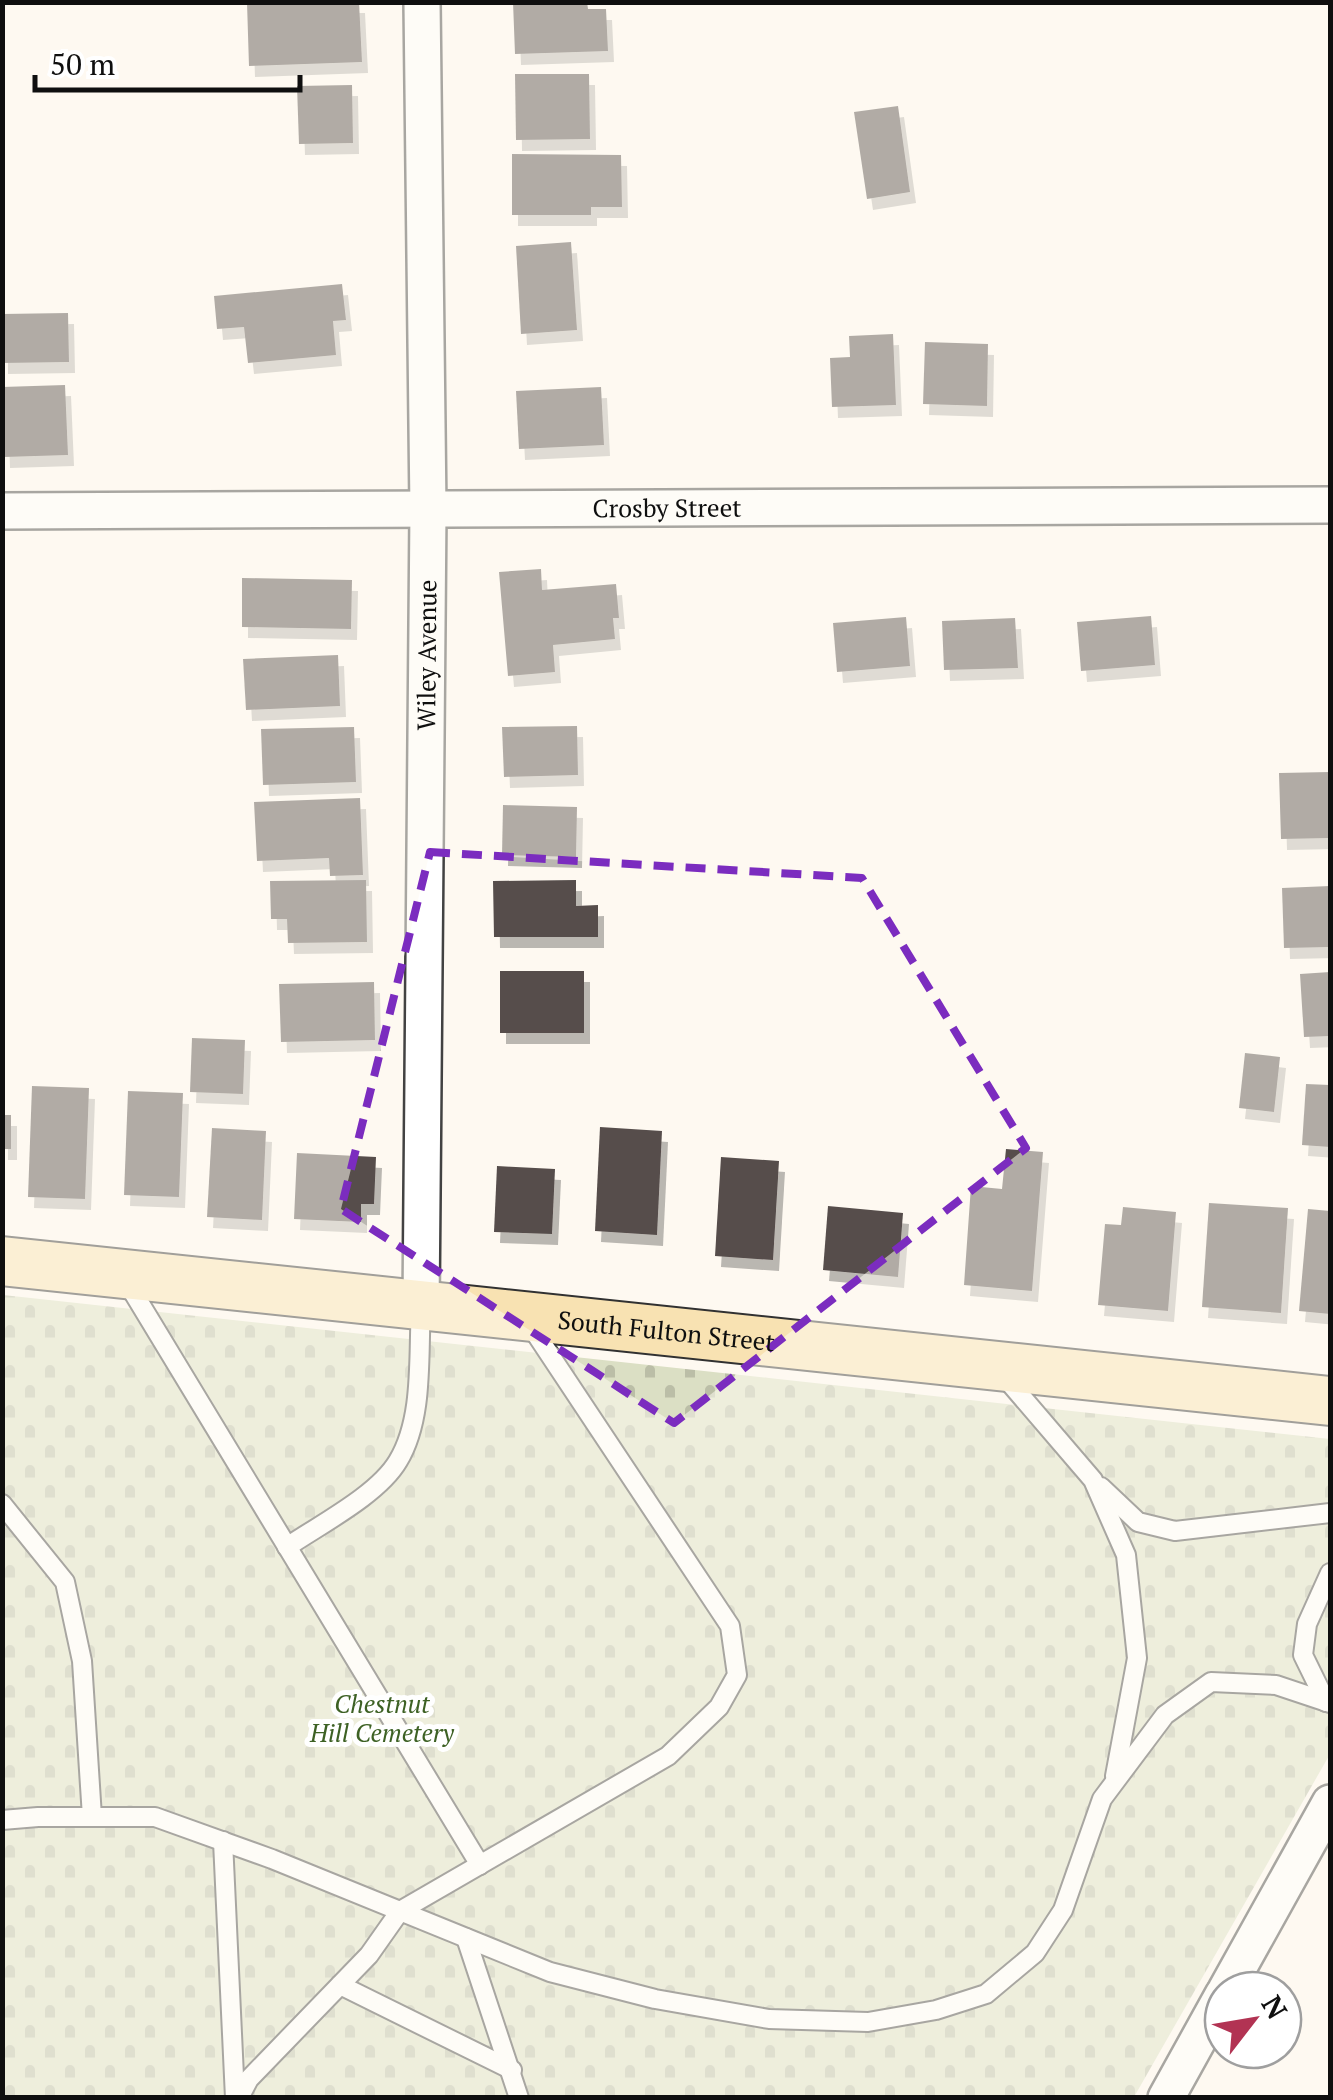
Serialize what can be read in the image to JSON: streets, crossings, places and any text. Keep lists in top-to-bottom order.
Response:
{
  "streets": {
    "street": ["Crosby Street", "Wiley Avenue", "South Fulton Street"]
  },
  "crossings": [
    ["Crosby Street", "Wiley Avenue"],
    ["Wiley Avenue", "South Fulton Street"]
  ],
  "parks": ["Chestnut Hill Cemetery"],
  "scale_bar": "50 m",
  "north": "top right"
}
